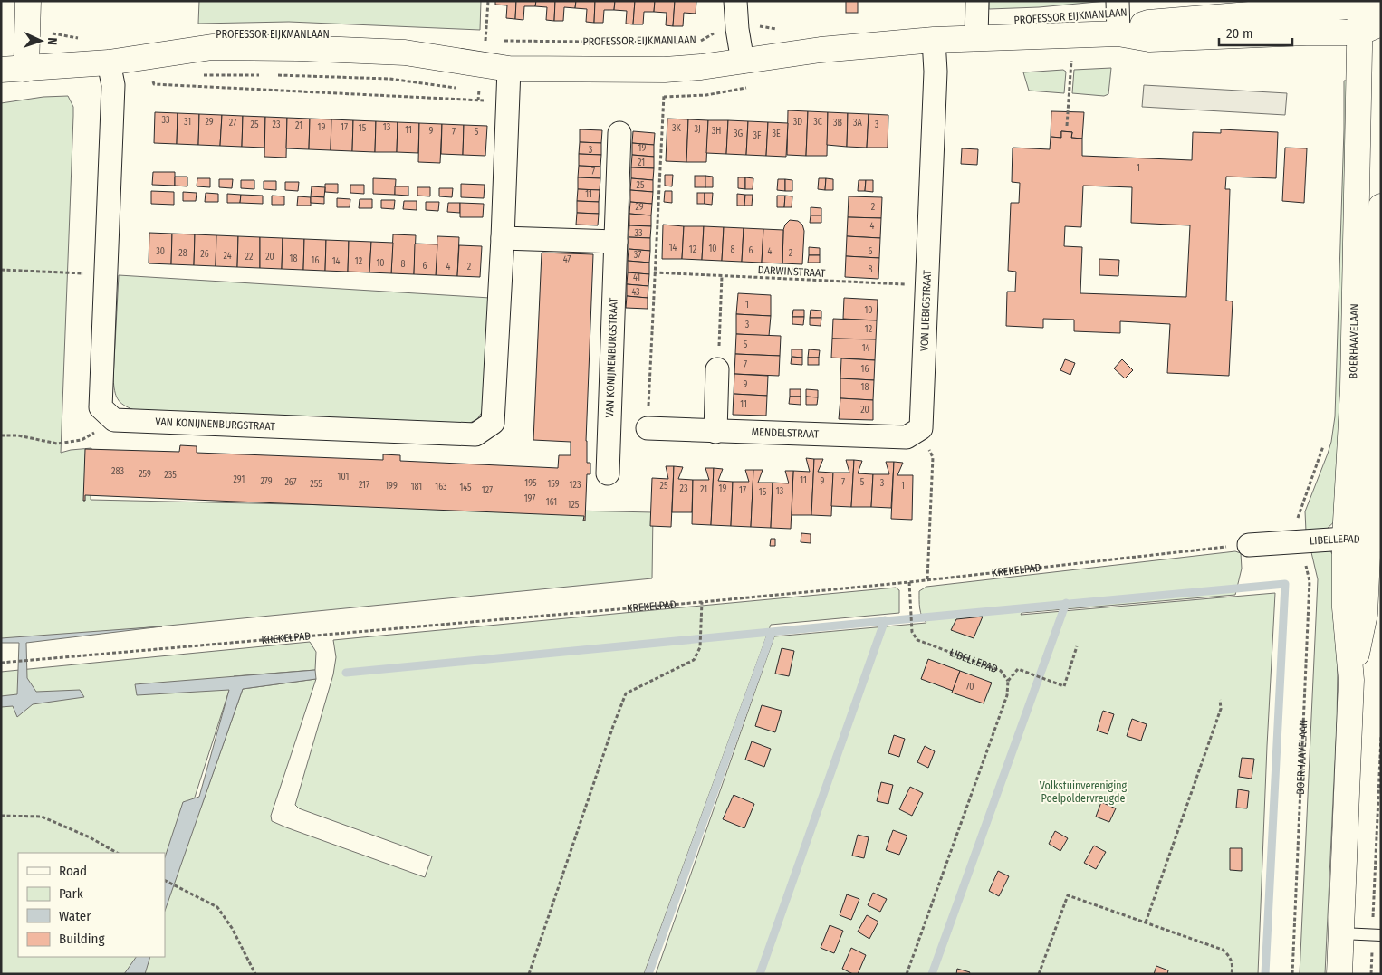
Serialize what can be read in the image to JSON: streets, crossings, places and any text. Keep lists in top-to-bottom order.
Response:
{
  "streets": {
    "street": [
      "PROFESSOR EIJKMANLAAN",
      "VON LIEBIGSTRAAT",
      "BOERHAAVELAAN",
      "VAN KONIJNENBURGSTRAAT",
      "MENDELSTRAAT",
      "LIBELLEPAD"
    ],
    "path": ["DARWINSTRAAT", "KREKELPAD"]
  },
  "crossings": [
    ["PROFESSOR EIJKMANLAAN", "VON LIEBIGSTRAAT"],
    ["PROFESSOR EIJKMANLAAN", "BOERHAAVELAAN"],
    ["PROFESSOR EIJKMANLAAN", "VAN KONIJNENBURGSTRAAT"],
    ["DARWINSTRAAT", "VON LIEBIGSTRAAT"],
    ["VON LIEBIGSTRAAT", "MENDELSTRAAT"],
    ["BOERHAAVELAAN", "LIBELLEPAD"],
    ["LIBELLEPAD", "KREKELPAD"]
  ],
  "parks": ["Volkstuinvereniging Poelpoldervreugde"],
  "house_numbers": [
    "33",
    "31",
    "29",
    "3D",
    "3C",
    "27",
    "3B",
    "3A",
    "25",
    "23",
    "3",
    "21",
    "19",
    "17",
    "13",
    "15",
    "3K",
    "3J",
    "11",
    "9",
    "3H",
    "7",
    "5",
    "3G",
    "3E",
    "3F",
    "19",
    "3",
    "21",
    "1",
    "7",
    "25",
    "11",
    "29",
    "2",
    "4",
    "33",
    "14",
    "10",
    "12",
    "8",
    "6",
    "30",
    "4",
    "6",
    "28",
    "2",
    "26",
    "37",
    "24",
    "22",
    "20",
    "18",
    "47",
    "16",
    "14",
    "12",
    "10",
    "8",
    "6",
    "4",
    "2",
    "8",
    "41",
    "43",
    "1",
    "10",
    "3",
    "12",
    "5",
    "14",
    "7",
    "16",
    "9",
    "18",
    "11",
    "20",
    "283",
    "259",
    "235",
    "101",
    "291",
    "11",
    "279",
    "9",
    "267",
    "7",
    "5",
    "195",
    "3",
    "255",
    "159",
    "217",
    "123",
    "199",
    "25",
    "1",
    "181",
    "163",
    "145",
    "23",
    "19",
    "21",
    "127",
    "17",
    "13",
    "15",
    "197",
    "161",
    "125",
    "70"
  ],
  "legend": [
    "Road",
    "Park",
    "Water",
    "Building"
  ],
  "scale_bar": "20 m",
  "north": "right"
}
